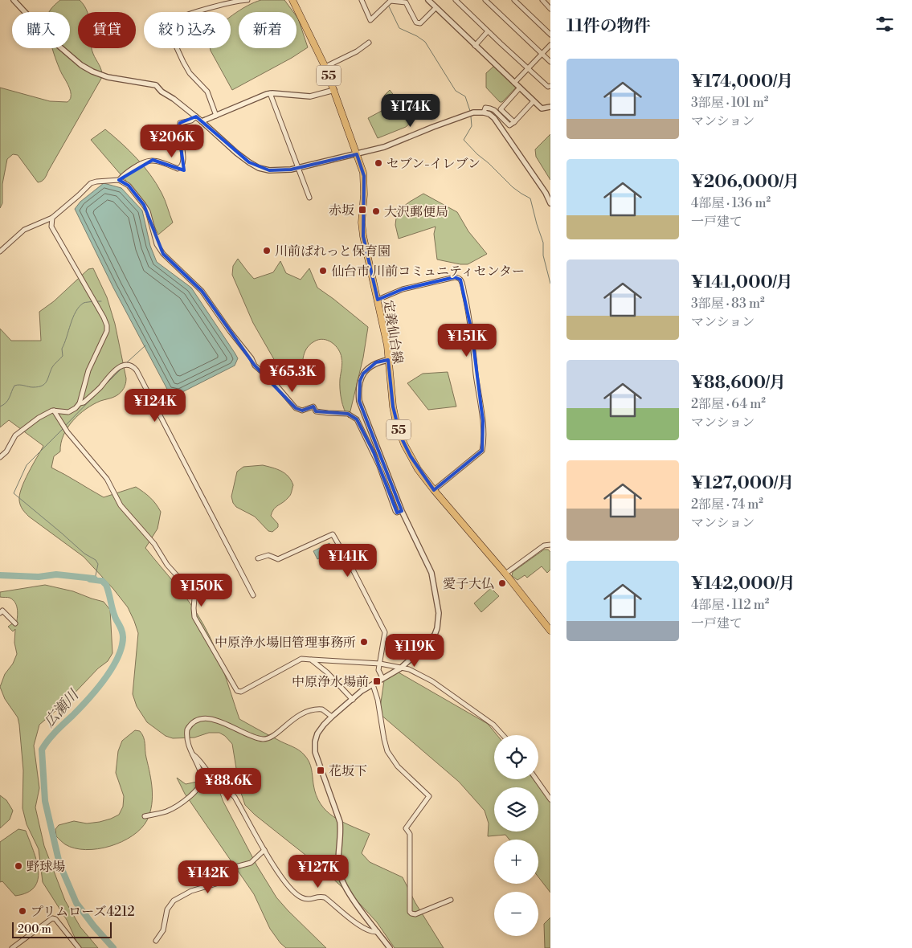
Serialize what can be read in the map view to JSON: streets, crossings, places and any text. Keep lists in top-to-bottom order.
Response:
{
  "streets": {
    "main road": ["55", "定義仙台線"]
  },
  "water": ["広瀬川"],
  "places": {
    "other": [
      "セブン-イレブン",
      "大沢郵便局",
      "川前ぱれっと保育園",
      "仙台市 川前コミュニティセンター",
      "愛子大仏",
      "中原浄水場旧管理事務所",
      "野球場",
      "プリムローズ4212"
    ],
    "transit": ["赤坂", "中原浄水場前", "花坂下"]
  },
  "scale_bar": "200 m",
  "page": {
    "heading": "11件の物件",
    "chip": [
      "購入",
      "賃貸",
      "絞り込み",
      "新着"
    ],
    "list": [
      {
        "name": "¥174,000/月",
        "note": "3部屋 · 101 m² · マンション"
      },
      {
        "name": "¥206,000/月",
        "note": "4部屋 · 136 m² · 一戸建て"
      },
      {
        "name": "¥141,000/月",
        "note": "3部屋 · 83 m² · マンション"
      },
      {
        "name": "¥88,600/月",
        "note": "2部屋 · 64 m² · マンション"
      },
      {
        "name": "¥127,000/月",
        "note": "2部屋 · 74 m² · マンション"
      },
      {
        "name": "¥142,000/月",
        "note": "4部屋 · 112 m² · 一戸建て"
      }
    ],
    "price": [
      "¥174K",
      "¥206K",
      "¥151K",
      "¥65.3K",
      "¥124K",
      "¥141K",
      "¥150K",
      "¥119K",
      "¥88.6K",
      "¥127K",
      "¥142K"
    ],
    "map_buttons": ["+", "−"],
    "scale": "200 m"
  }
}
